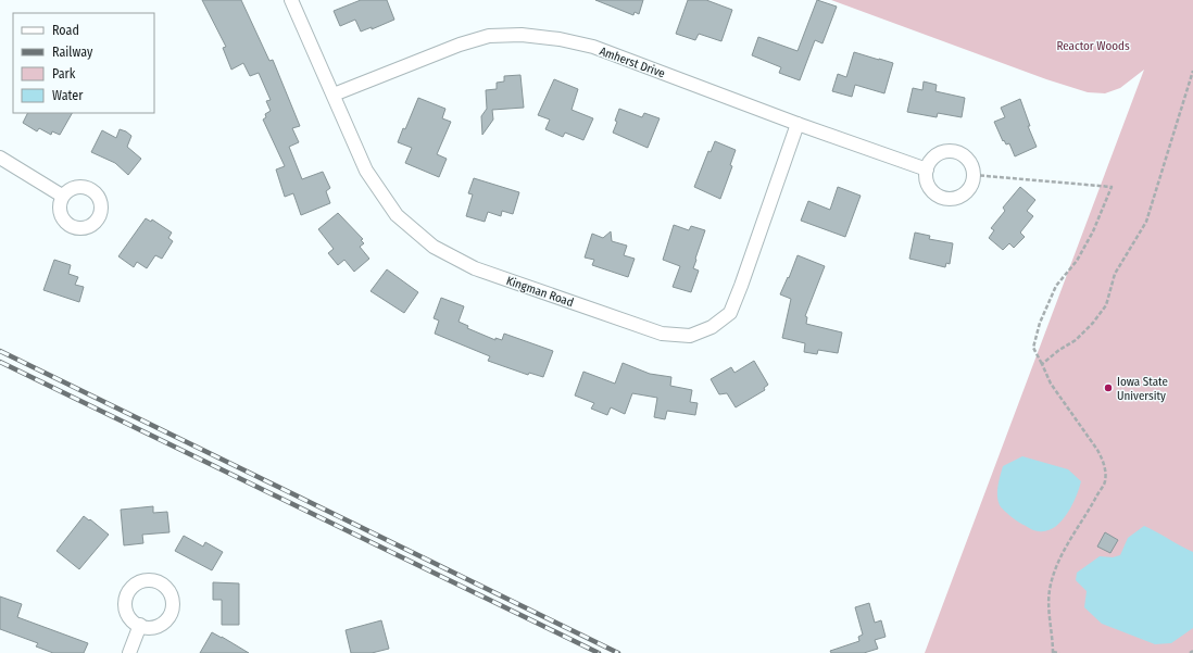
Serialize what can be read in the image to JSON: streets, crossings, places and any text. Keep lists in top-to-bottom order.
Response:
{
  "streets": {
    "street": ["Amherst Drive", "Kingman Road"]
  },
  "crossings": [
    ["Amherst Drive", "Kingman Road"]
  ],
  "parks": ["Reactor Woods"],
  "places": ["Iowa State University"],
  "legend": [
    "Road",
    "Railway",
    "Park",
    "Water"
  ]
}
